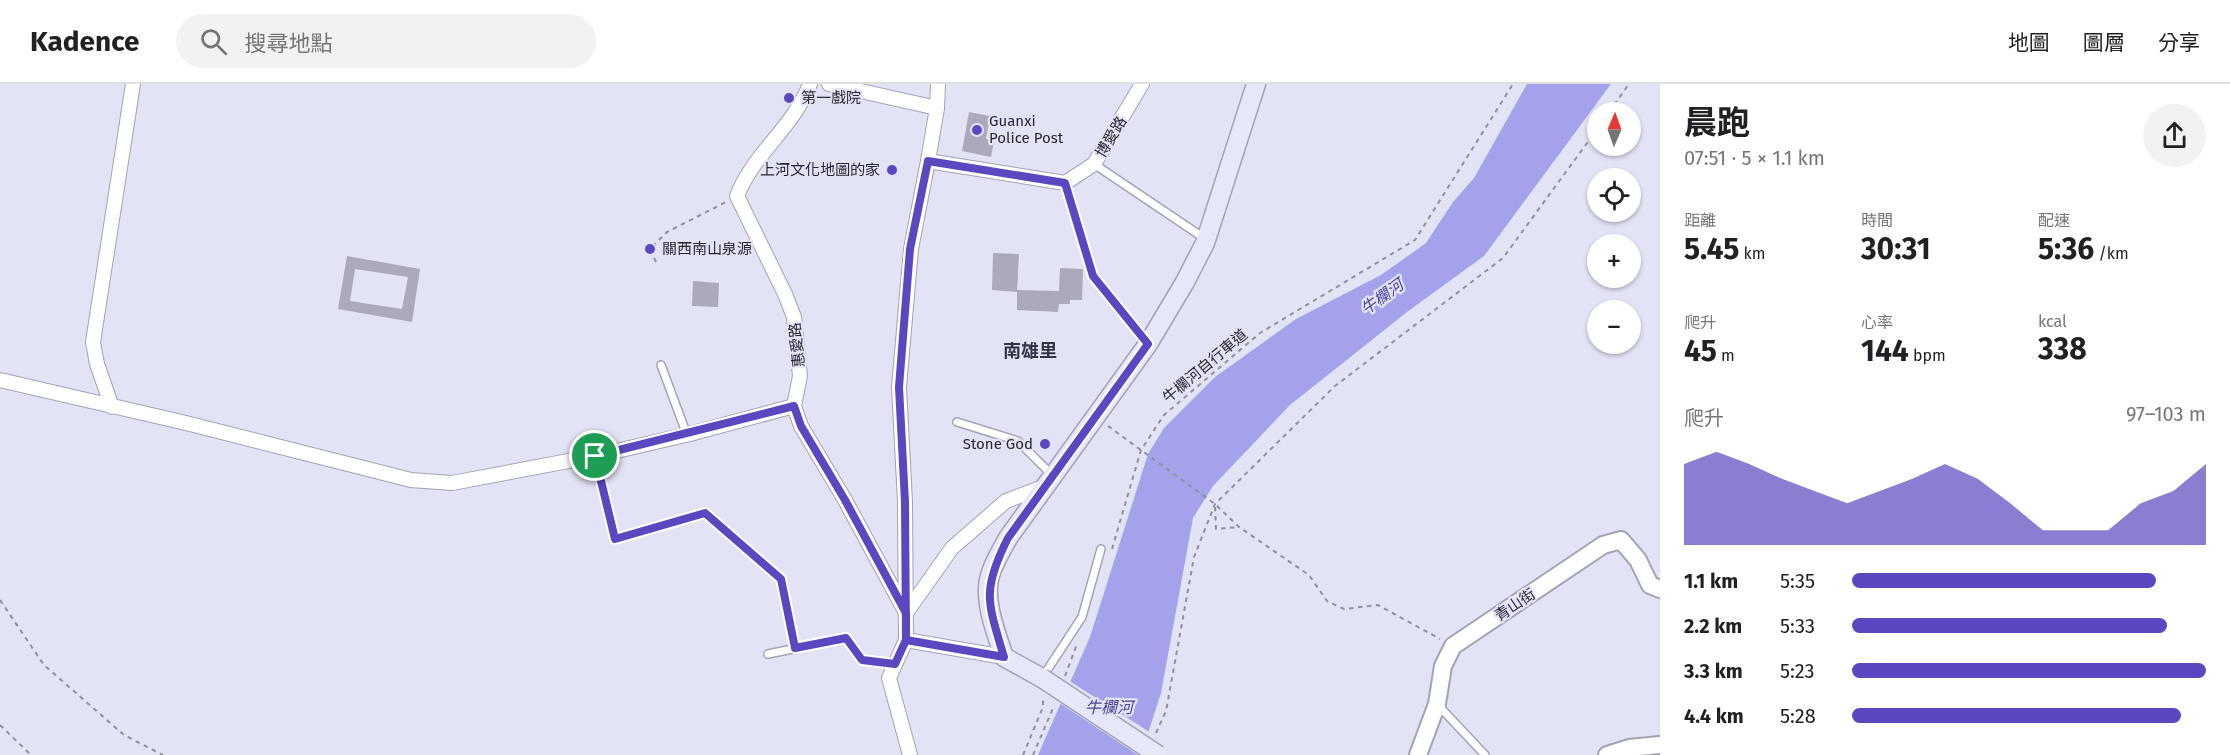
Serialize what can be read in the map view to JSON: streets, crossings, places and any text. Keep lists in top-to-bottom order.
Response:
{
  "streets": {
    "street": ["博愛路", "惠愛路", "青山街"],
    "path": ["牛欄河自行車道"]
  },
  "districts": ["南雄里"],
  "water": ["牛欄河"],
  "places": [
    "第一戲院",
    "Guanxi Police Post",
    "上河文化地圖的家",
    "關西南山泉源",
    "Stone God"
  ],
  "north": "top",
  "page": {
    "header": "Kadence",
    "search": "搜尋地點",
    "nav": ["地圖", "圖層", "分享"],
    "heading": ["晨跑", "07:51 · 5 × 1.1 km"],
    "map_buttons": ["+", "−"],
    "stats": [
      ["距離", "5.45 km"],
      ["時間", "30:31"],
      ["配速", "5:36 /km"],
      ["爬升", "45 m"],
      ["心率", "144 bpm"],
      ["kcal", "338"]
    ],
    "chart": ["爬升", "97–103 m"],
    "list": [
      {
        "name": "1.1 km",
        "note": "5:35"
      },
      {
        "name": "2.2 km",
        "note": "5:33"
      },
      {
        "name": "3.3 km",
        "note": "5:23"
      },
      {
        "name": "4.4 km",
        "note": "5:28"
      }
    ]
  }
}
